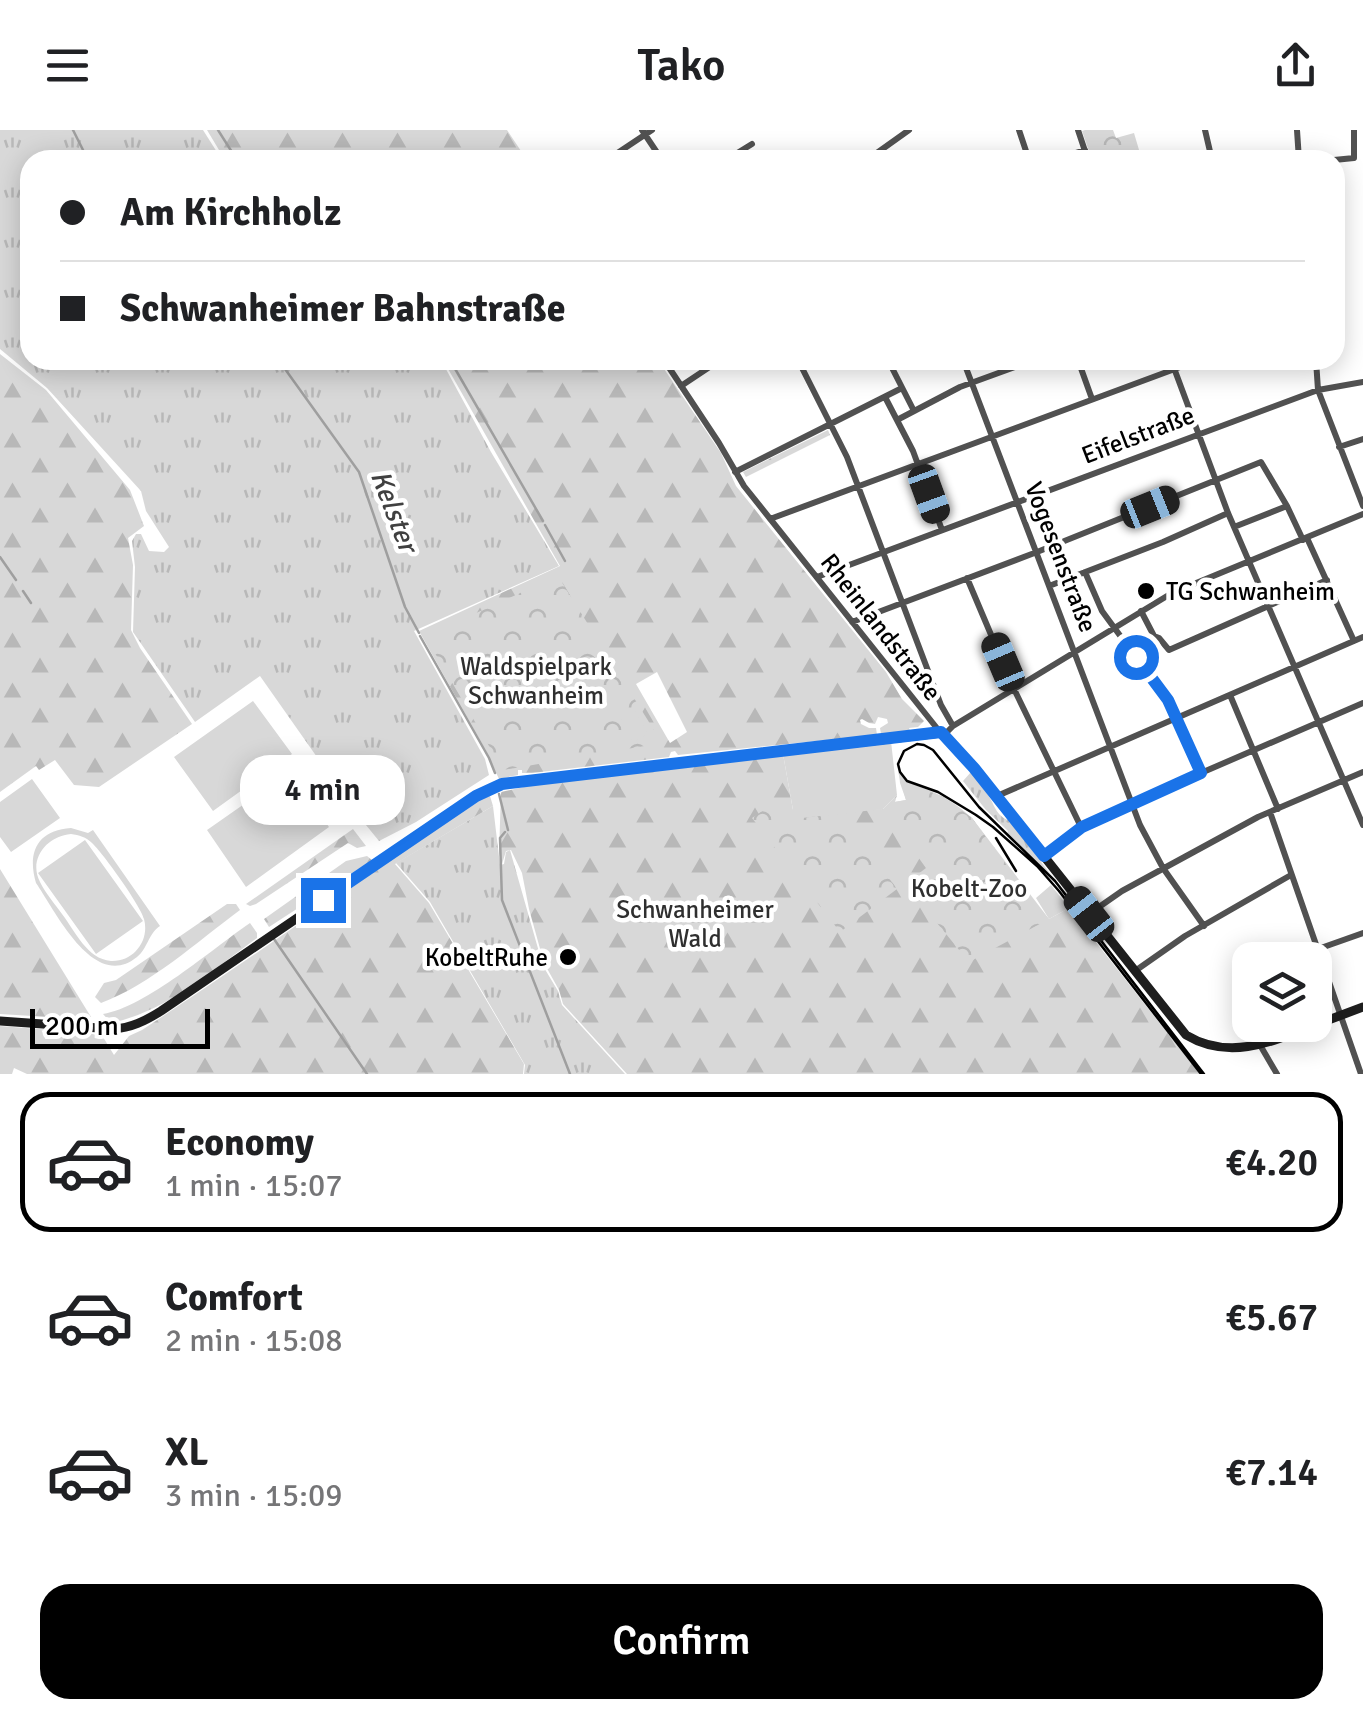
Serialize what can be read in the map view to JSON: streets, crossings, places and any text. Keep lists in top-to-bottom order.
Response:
{
  "streets": {
    "street": ["Eifelstraße", "Vogesenstraße", "Rheinlandstraße"]
  },
  "crossings": [
    ["Eifelstraße", "Vogesenstraße"],
    ["Eifelstraße", "Rheinlandstraße"]
  ],
  "water": ["Kelster"],
  "parks": ["Waldspielpark Schwanheim", "Kobelt-Zoo", "Schwanheimer Wald"],
  "places": ["TG Schwanheim", "KobeltRuhe"],
  "scale_bar": "200 m",
  "page": {
    "header": "Tako",
    "banner": ["Am Kirchholz", "Schwanheimer Bahnstraße"],
    "bubble": "4 min",
    "scale": "200 m",
    "list": [
      {
        "name": "Economy",
        "note": "1 min · 15:07",
        "value": "€4.20"
      },
      {
        "name": "Comfort",
        "note": "2 min · 15:08",
        "value": "€5.67"
      },
      {
        "name": "XL",
        "note": "3 min · 15:09",
        "value": "€7.14"
      }
    ],
    "buttons": "Confirm"
  }
}
